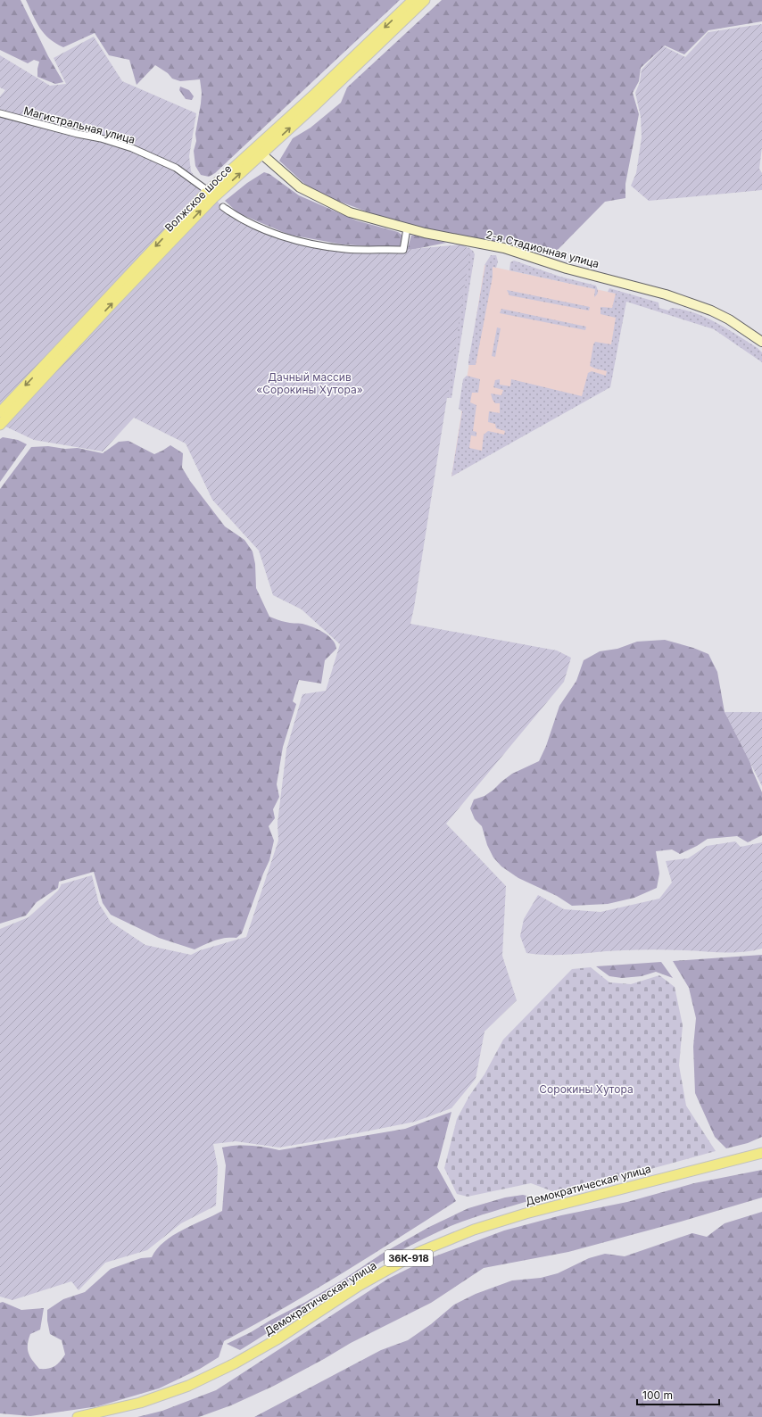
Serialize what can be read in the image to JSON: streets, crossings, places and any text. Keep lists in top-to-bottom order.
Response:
{
  "streets": {
    "main road": [
      "Волжское шоссе",
      "2-я Стадионная улица",
      "Демократическая улица",
      "36К-918"
    ],
    "street": ["Магистральная улица"]
  },
  "crossings": [
    ["Магистральная улица", "Волжское шоссе"],
    ["Волжское шоссе", "2-я Стадионная улица"]
  ],
  "parks": ["Дачный массив «Сорокины Хутора»", "Сорокины Хутора"],
  "scale_bar": "100 m"
}
